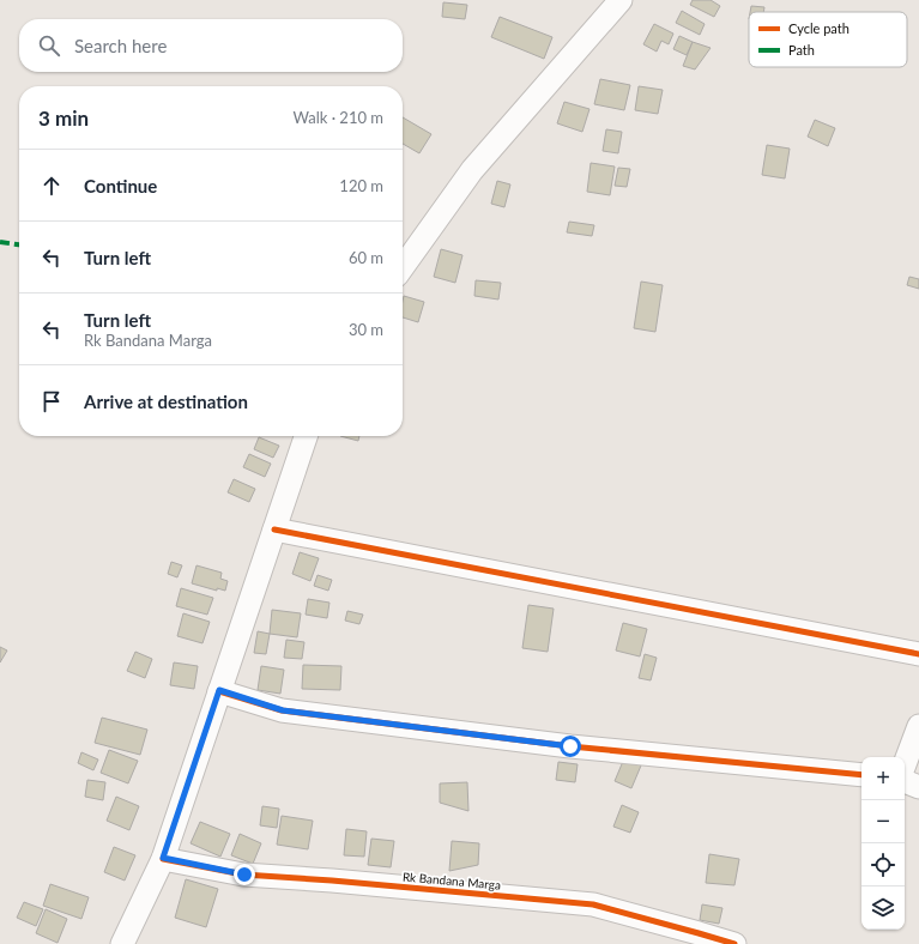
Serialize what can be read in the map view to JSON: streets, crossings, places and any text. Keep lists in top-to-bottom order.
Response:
{
  "streets": {
    "street": ["Rk Bandana Marga"]
  },
  "legend": ["Cycle path", "Path"],
  "page": {
    "search": "Search here",
    "heading": ["3 min", "Walk · 210 m"],
    "list": [
      ["Continue", "120 m"],
      ["Turn left", "60 m"],
      ["Turn left", "Rk Bandana Marga", "30 m"],
      "Arrive at destination"
    ],
    "map_buttons": ["+", "−"]
  }
}
